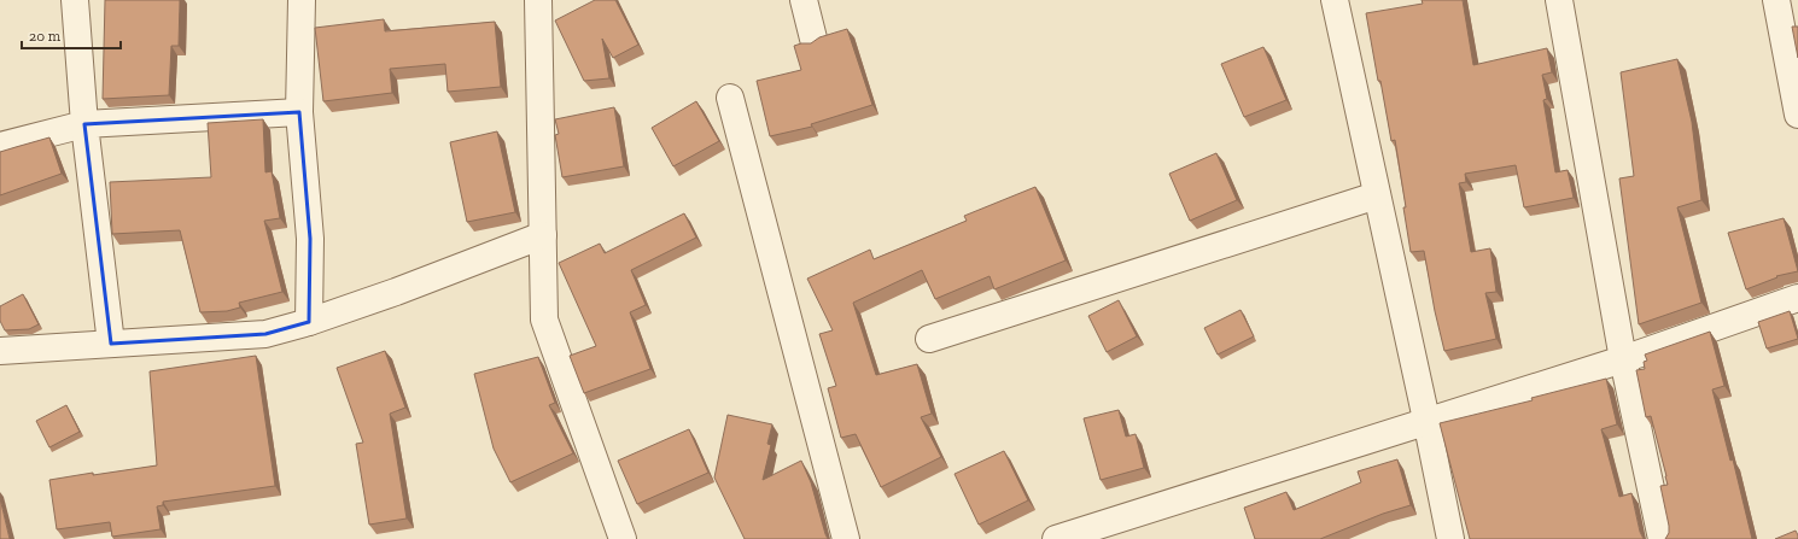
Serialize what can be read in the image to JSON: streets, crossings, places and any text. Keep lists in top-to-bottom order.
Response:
{
  "scale_bar": "20 m"
}
